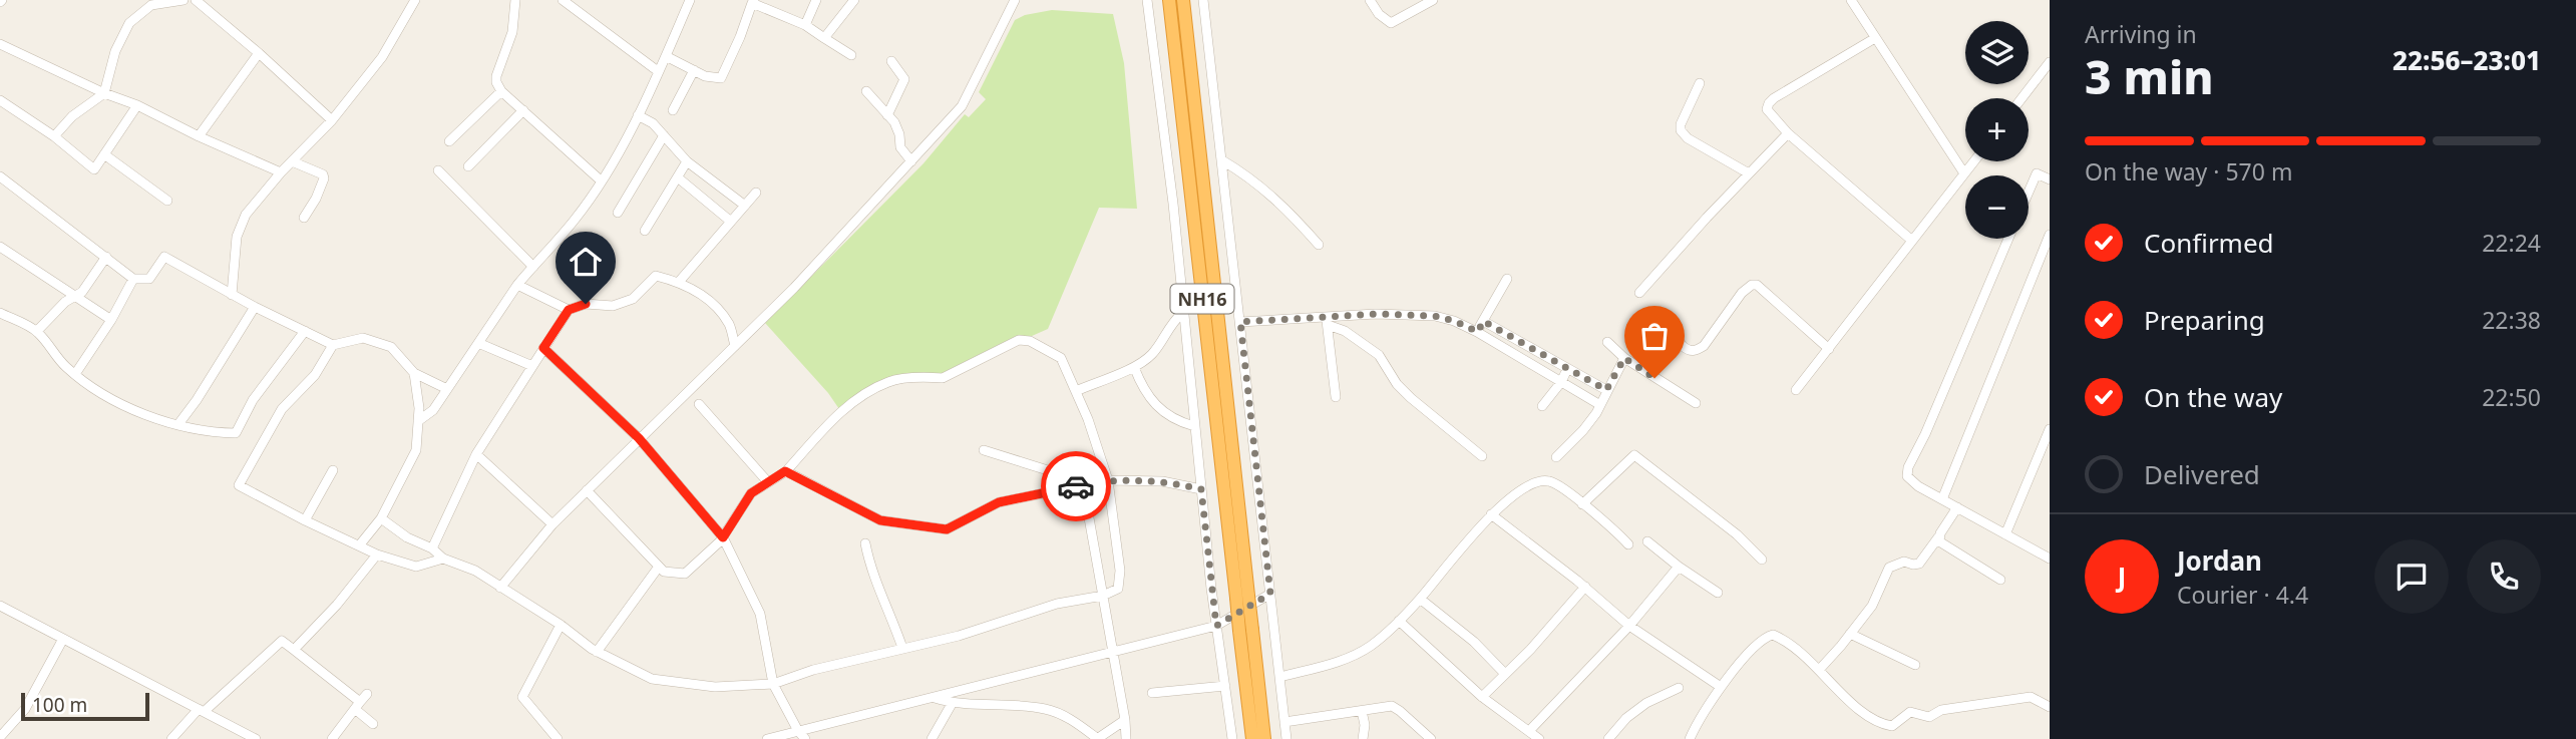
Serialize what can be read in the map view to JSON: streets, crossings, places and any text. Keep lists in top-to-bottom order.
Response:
{
  "streets": {
    "highway": ["NH16"]
  },
  "scale_bar": "100 m",
  "page": {
    "heading": ["3 min", "Arriving in", "22:56–23:01"],
    "panel": ["Jordan", "Courier · 4.4"],
    "map_buttons": ["+", "−"],
    "bar": "On the way · 570 m",
    "list": [
      ["Confirmed", "22:24"],
      ["Preparing", "22:38"],
      ["On the way", "22:50"],
      "Delivered"
    ],
    "round": "J",
    "scale": "100 m"
  }
}
